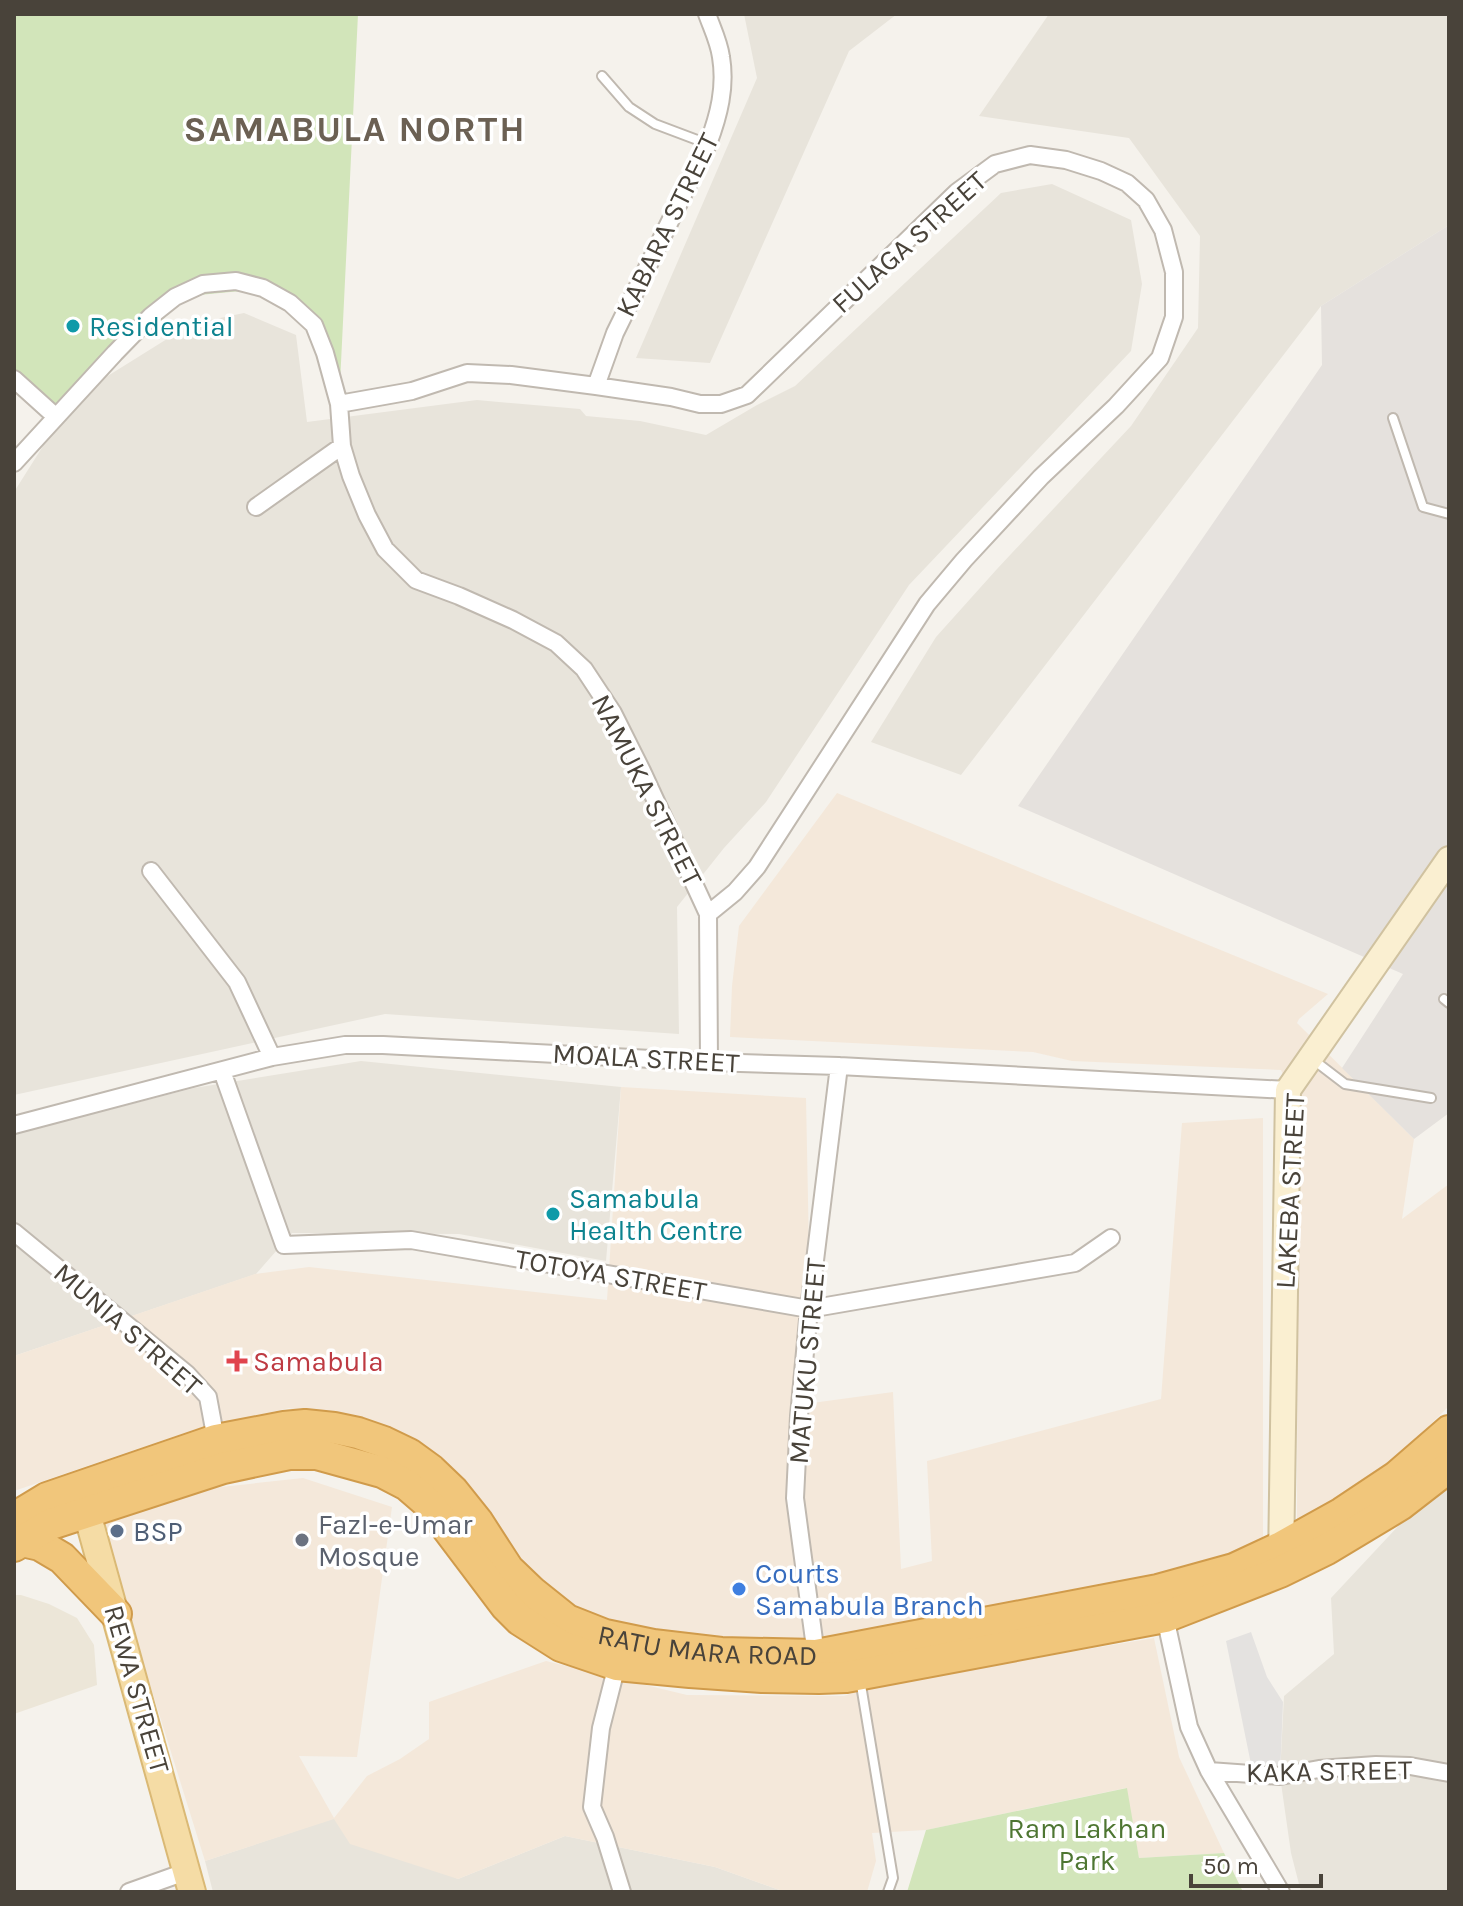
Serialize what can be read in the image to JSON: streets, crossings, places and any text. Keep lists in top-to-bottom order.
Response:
{
  "streets": {
    "highway": ["RATU MARA ROAD"],
    "main road": ["LAKEBA STREET", "REWA STREET"],
    "street": [
      "KABARA STREET",
      "FULAGA STREET",
      "NAMUKA STREET",
      "MOALA STREET",
      "TOTOYA STREET",
      "MUNIA STREET",
      "MATUKU STREET",
      "KAKA STREET"
    ]
  },
  "crossings": [
    ["KABARA STREET", "FULAGA STREET"],
    ["FULAGA STREET", "NAMUKA STREET"],
    ["NAMUKA STREET", "MOALA STREET"],
    ["MOALA STREET", "LAKEBA STREET"],
    ["MOALA STREET", "TOTOYA STREET"],
    ["MOALA STREET", "MATUKU STREET"],
    ["LAKEBA STREET", "RATU MARA ROAD"],
    ["TOTOYA STREET", "MATUKU STREET"],
    ["MUNIA STREET", "RATU MARA ROAD"],
    ["MATUKU STREET", "RATU MARA ROAD"],
    ["RATU MARA ROAD", "REWA STREET"]
  ],
  "districts": ["SAMABULA NORTH"],
  "parks": ["Ram Lakhan Park"],
  "places": {
    "other": [
      "Residential",
      "Samabula Health Centre",
      "BSP",
      "Fazl-e-Umar Mosque",
      "Courts Samabula Branch"
    ],
    "health": ["Samabula"]
  },
  "scale_bar": "50 m"
}
